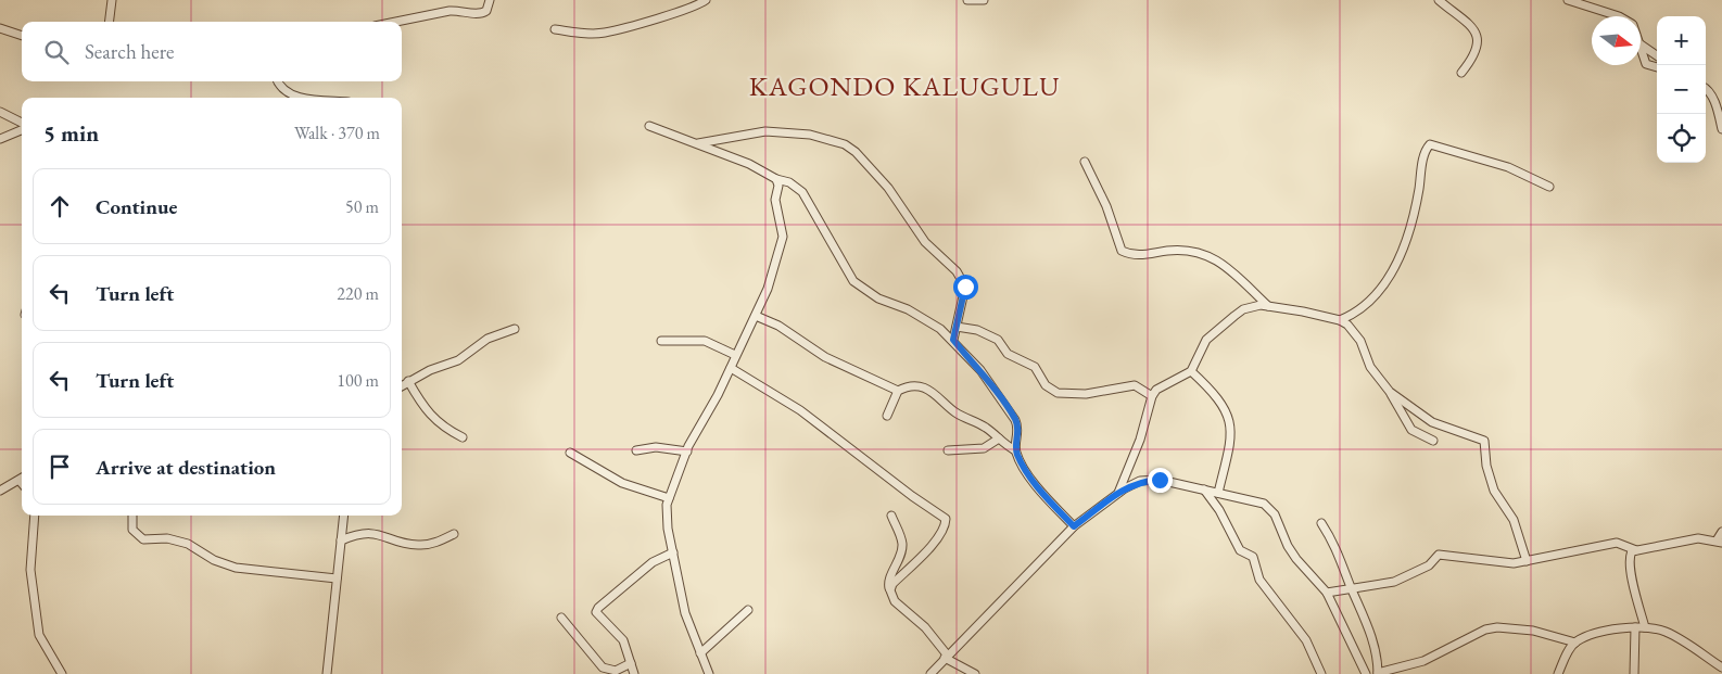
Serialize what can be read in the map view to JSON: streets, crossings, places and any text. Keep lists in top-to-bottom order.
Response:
{
  "districts": ["KAGONDO KALUGULU"],
  "north": "right",
  "page": {
    "map_buttons": ["+", "−"],
    "search": "Search here",
    "heading": ["5 min", "Walk · 370 m"],
    "list": [
      ["Continue", "50 m"],
      ["Turn left", "220 m"],
      ["Turn left", "100 m"],
      "Arrive at destination"
    ]
  }
}
